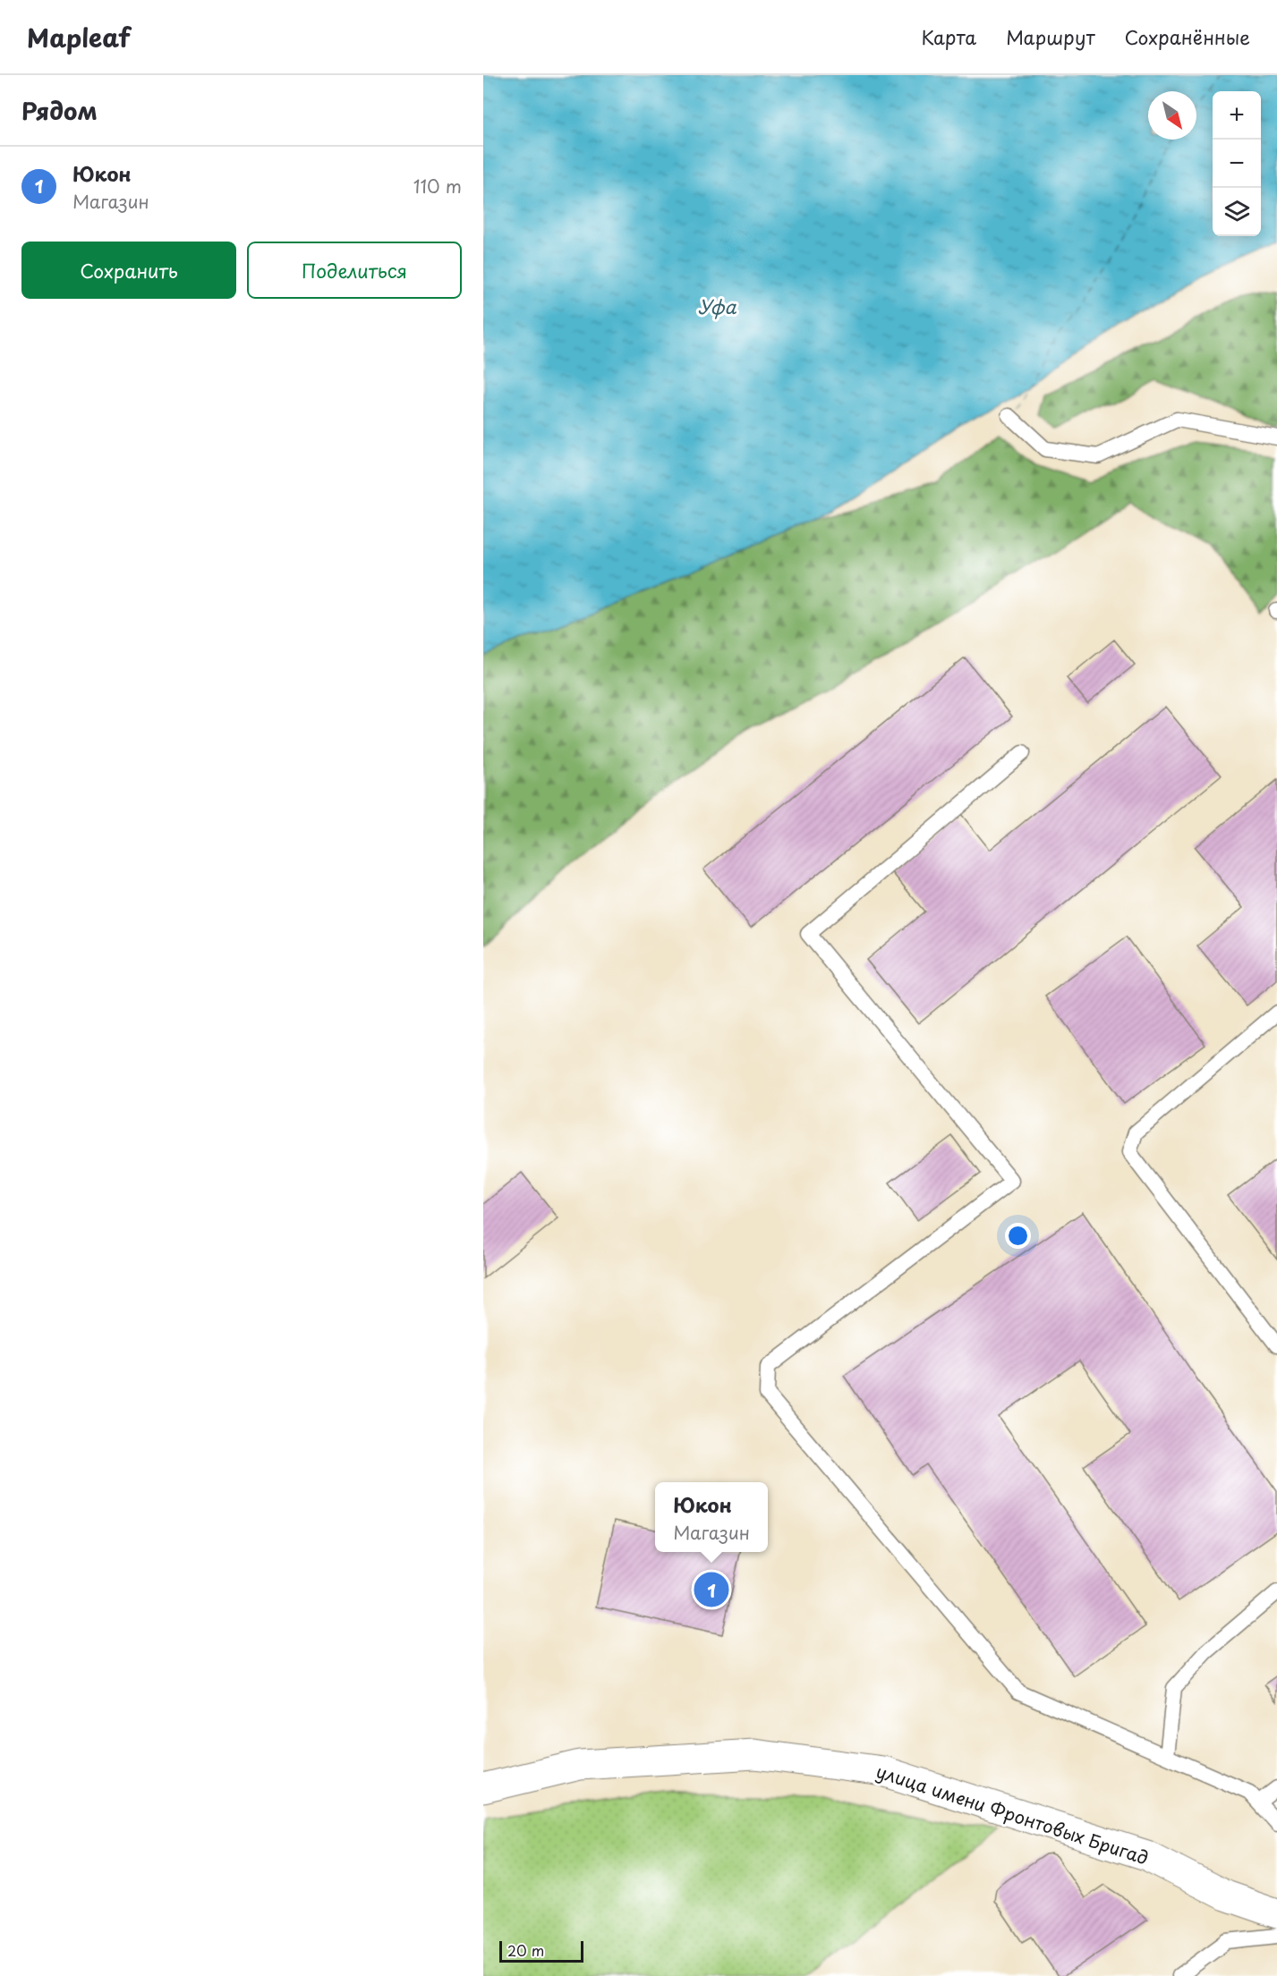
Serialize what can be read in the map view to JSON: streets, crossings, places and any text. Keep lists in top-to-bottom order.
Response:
{
  "streets": {
    "street": ["улица имени Фронтовых Бригад"]
  },
  "water": ["Уфа"],
  "scale_bar": "20 m",
  "north": "bottom right",
  "page": {
    "header": "Mapleaf",
    "nav": ["Карта", "Маршрут", "Сохранённые"],
    "heading": "Рядом",
    "map_buttons": ["+", "−"],
    "list": [
      {
        "mark": "1",
        "name": "Юкон",
        "note": "Магазин",
        "value": "110 m"
      }
    ],
    "buttons": ["Сохранить", "Поделиться"],
    "popup": ["Юкон", "Магазин"],
    "pins": "1",
    "scale": "20 m"
  }
}
